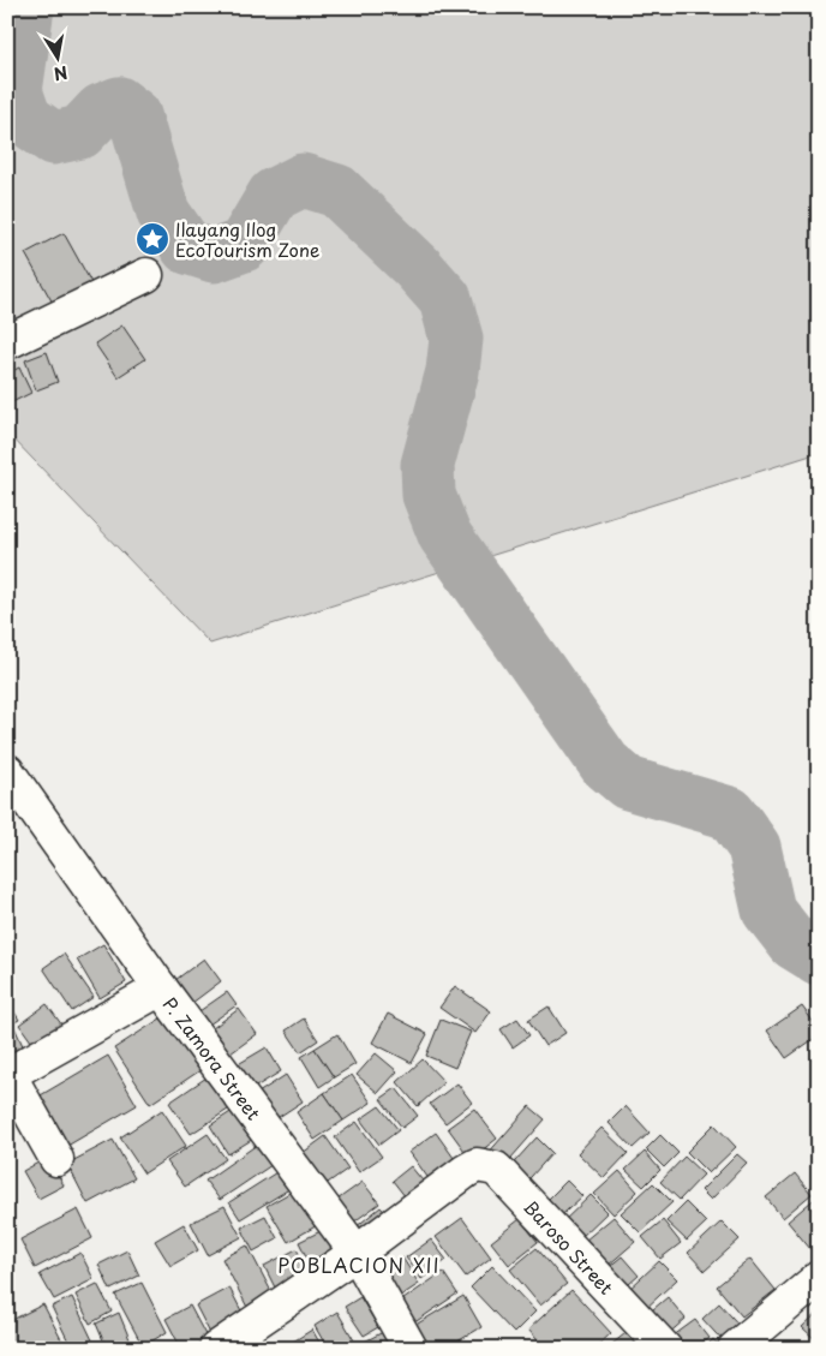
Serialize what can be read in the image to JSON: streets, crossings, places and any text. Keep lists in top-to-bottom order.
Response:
{
  "streets": {
    "street": ["P. Zamora Street", "Baroso Street"]
  },
  "crossings": [
    ["P. Zamora Street", "Baroso Street"]
  ],
  "districts": ["POBLACION XII"],
  "places": {
    "place": ["Ilayang Ilog EcoTourism Zone"]
  },
  "north": "bottom"
}
